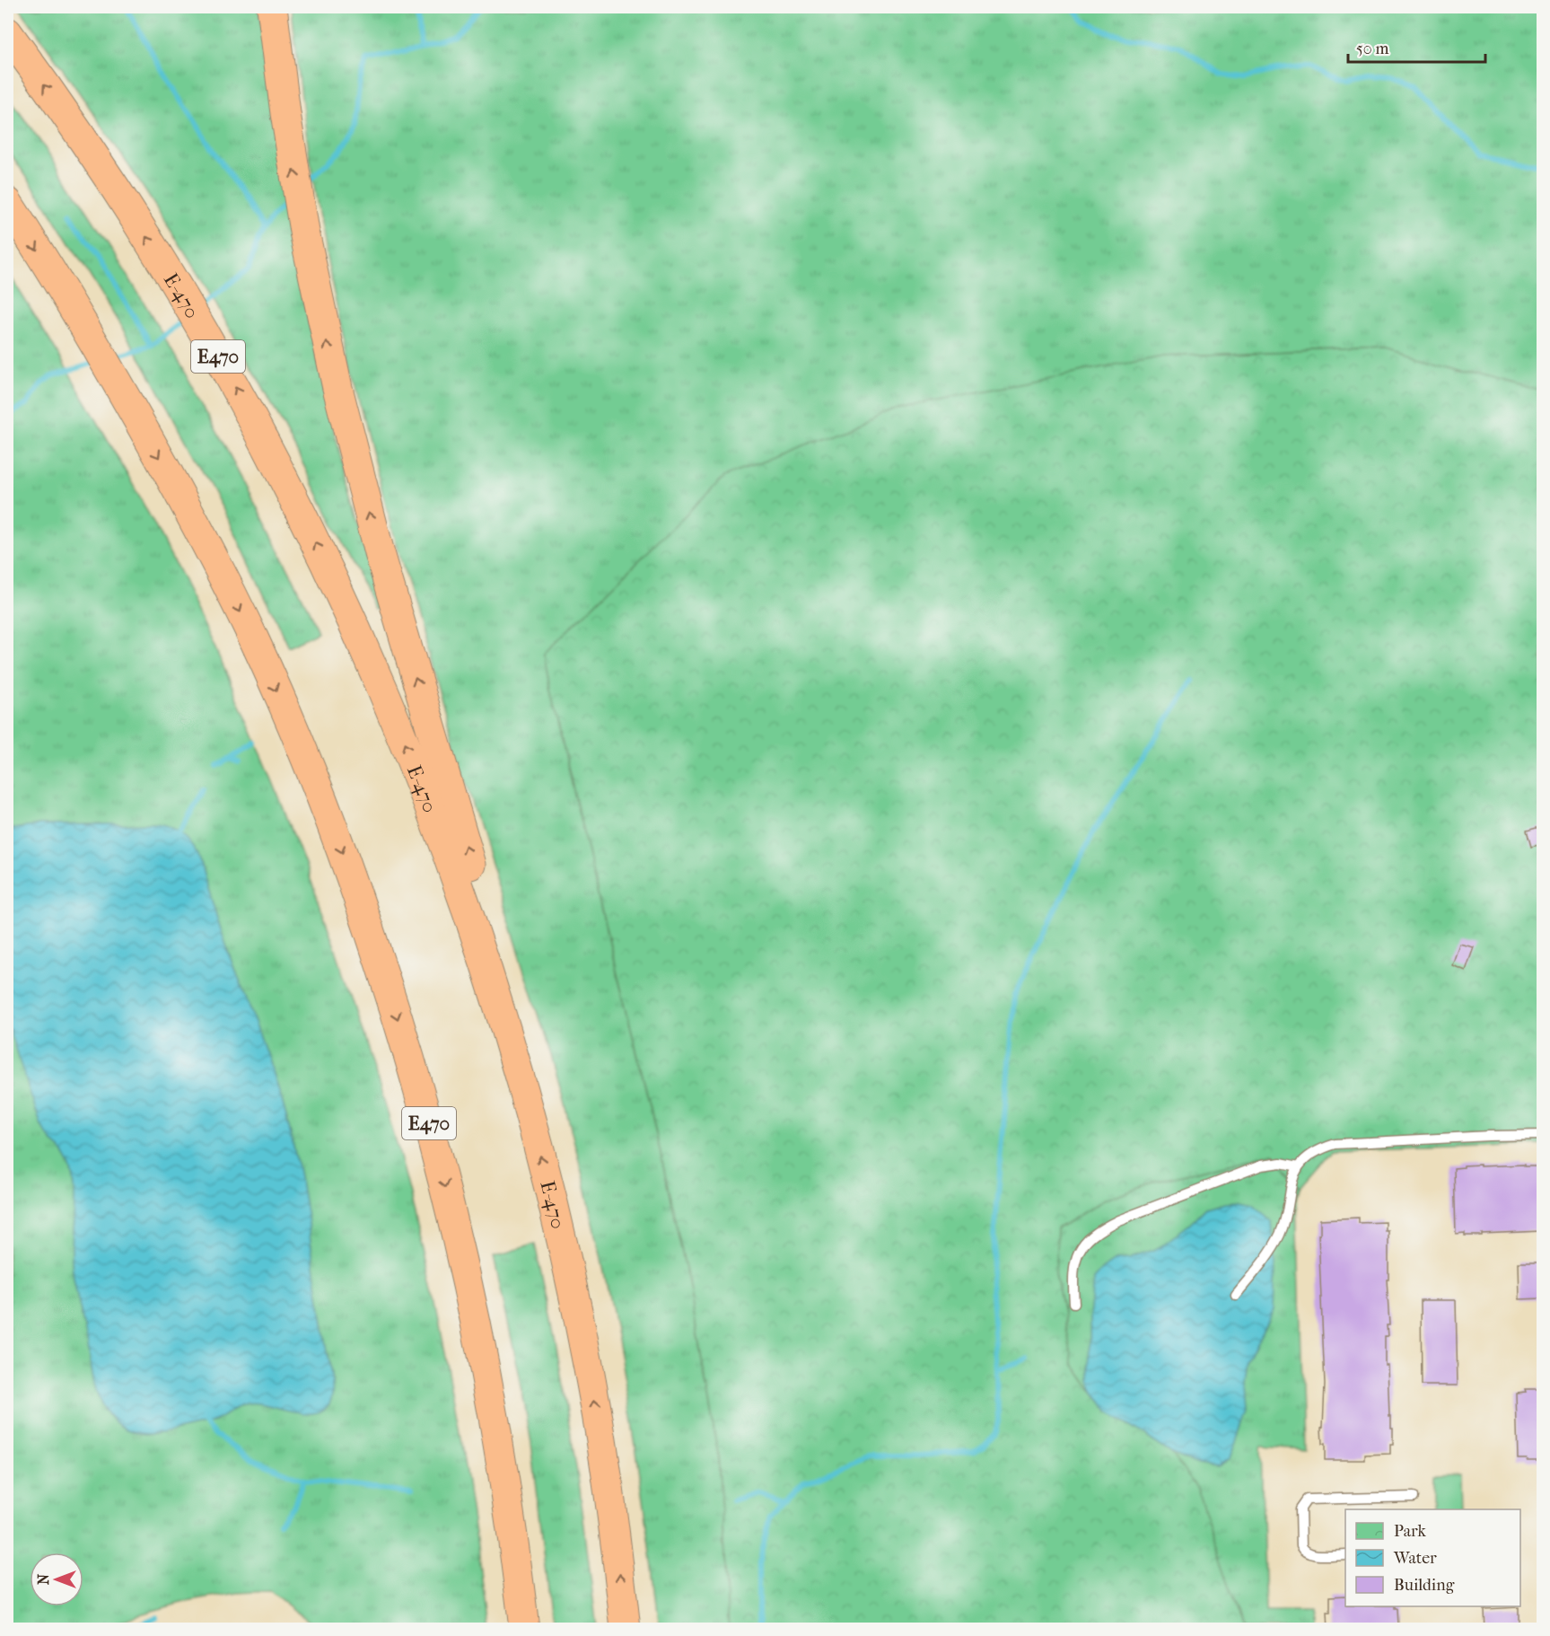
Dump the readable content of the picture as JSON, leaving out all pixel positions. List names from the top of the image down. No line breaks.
{"streets":{"highway":["E-470","E470"]},"legend":["Park","Water","Building"],"scale_bar":"50 m","north":"left"}
